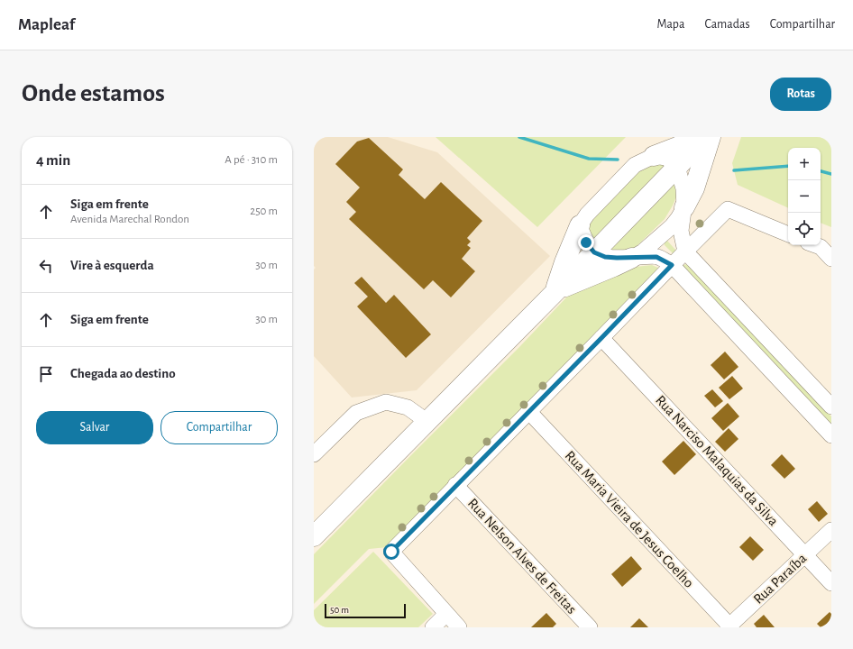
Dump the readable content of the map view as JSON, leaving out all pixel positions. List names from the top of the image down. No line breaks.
{"streets":{"street":["Rua Narciso Malaquias da Silva","Rua Maria Vieira de Jesus Coelho","Rua Nelson Alves de Freitas","Rua Paraíba"]},"crossings":[["Rua Narciso Malaquias da Silva","Rua Paraíba"],["Rua Maria Vieira de Jesus Coelho","Rua Paraíba"]],"scale_bar":"50 m","page":{"header":"Mapleaf","nav":["Mapa","Camadas","Compartilhar"],"buttons":["Rotas",["Salvar","Compartilhar"]],"title":"Onde estamos","heading":["4 min","A pé · 310 m"],"map_buttons":["+","−"],"list":[["Siga em frente","Avenida Marechal Rondon","250 m"],["Vire à esquerda","30 m"],["Siga em frente","30 m"],"Chegada ao destino"],"scale":"50 m"}}
